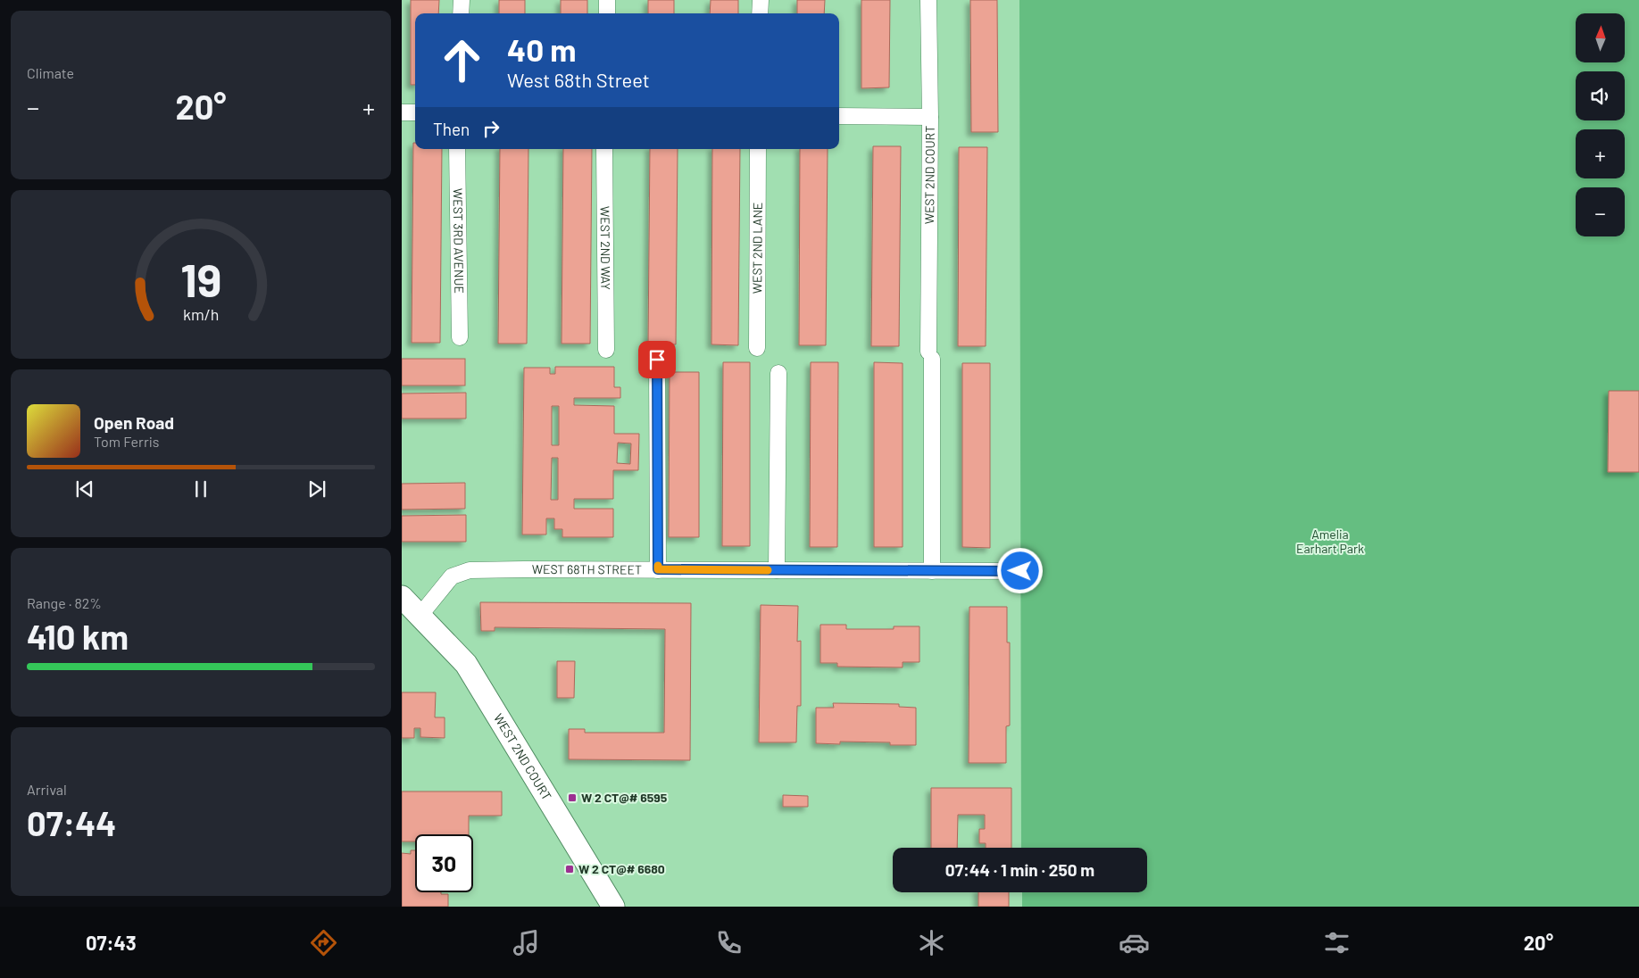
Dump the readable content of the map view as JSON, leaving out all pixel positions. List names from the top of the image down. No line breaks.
{"streets":{"main road":["WEST 2ND COURT"],"street":["WEST 3RD AVENUE","WEST 2ND LANE","WEST 2ND WAY","WEST 68TH STREET"]},"crossings":[["WEST 2ND COURT","WEST 68TH STREET"]],"parks":["Amelia Earhart Park"],"places":{"transit":["W 2 CT@# 6595","W 2 CT@# 6680"]},"north":"top","page":{"tile":["Climate",["Range · 82%","410 km"],["Arrival","07:44"]],"map_buttons":["+","−"],"turn":["40 m","West 68th Street"],"heat":["−","20°","+"],"then":"Then","song":["Open Road","Tom Ferris"],"limit":"30","trip":"07:44 · 1 min · 250 m","tabs":["07:43","20°"],"gauge":["19","km/h"]}}
